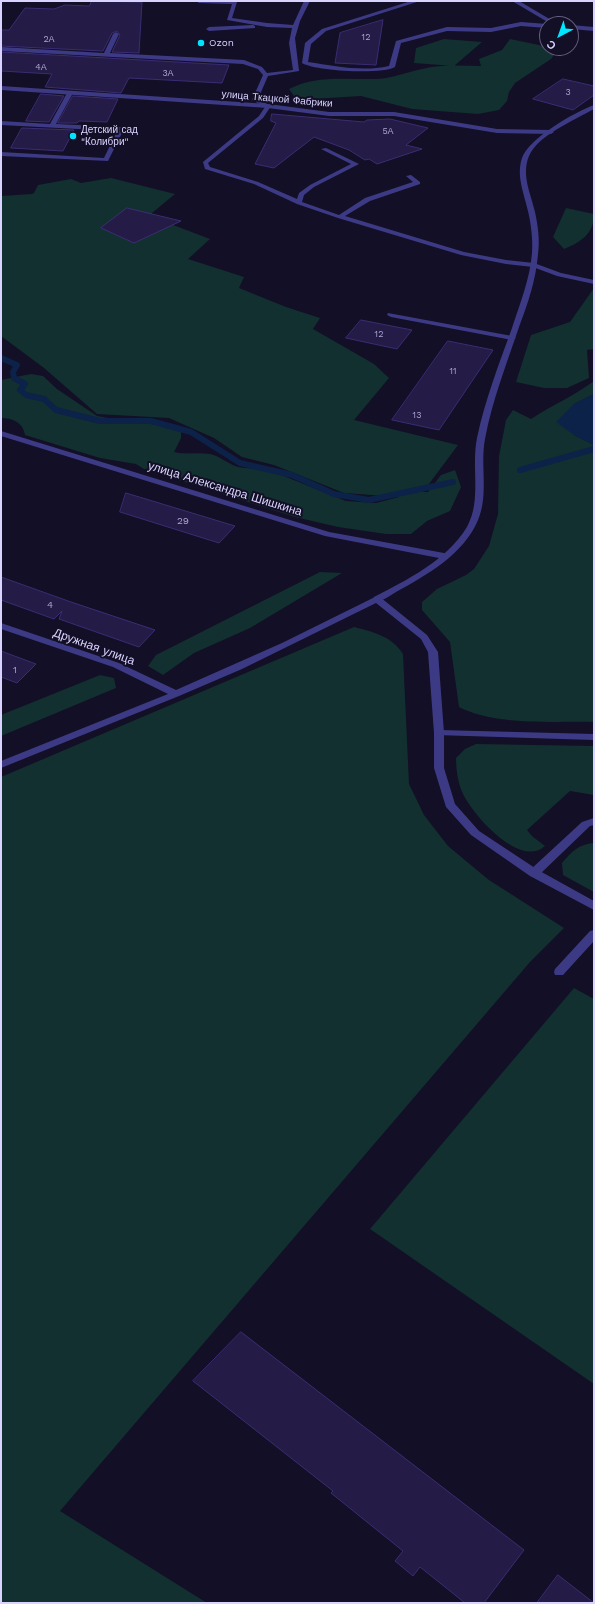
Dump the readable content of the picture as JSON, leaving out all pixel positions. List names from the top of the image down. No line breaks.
{"streets":{"street":["улица Ткацкой Фабрики","улица Александра Шишкина","Дружная улица"]},"places":["Ozon","Детский сад \"Колибри\""],"house_numbers":["12","2А","4А","3А","3","5А","12","11","13","29","4","1"],"north":"bottom left"}
